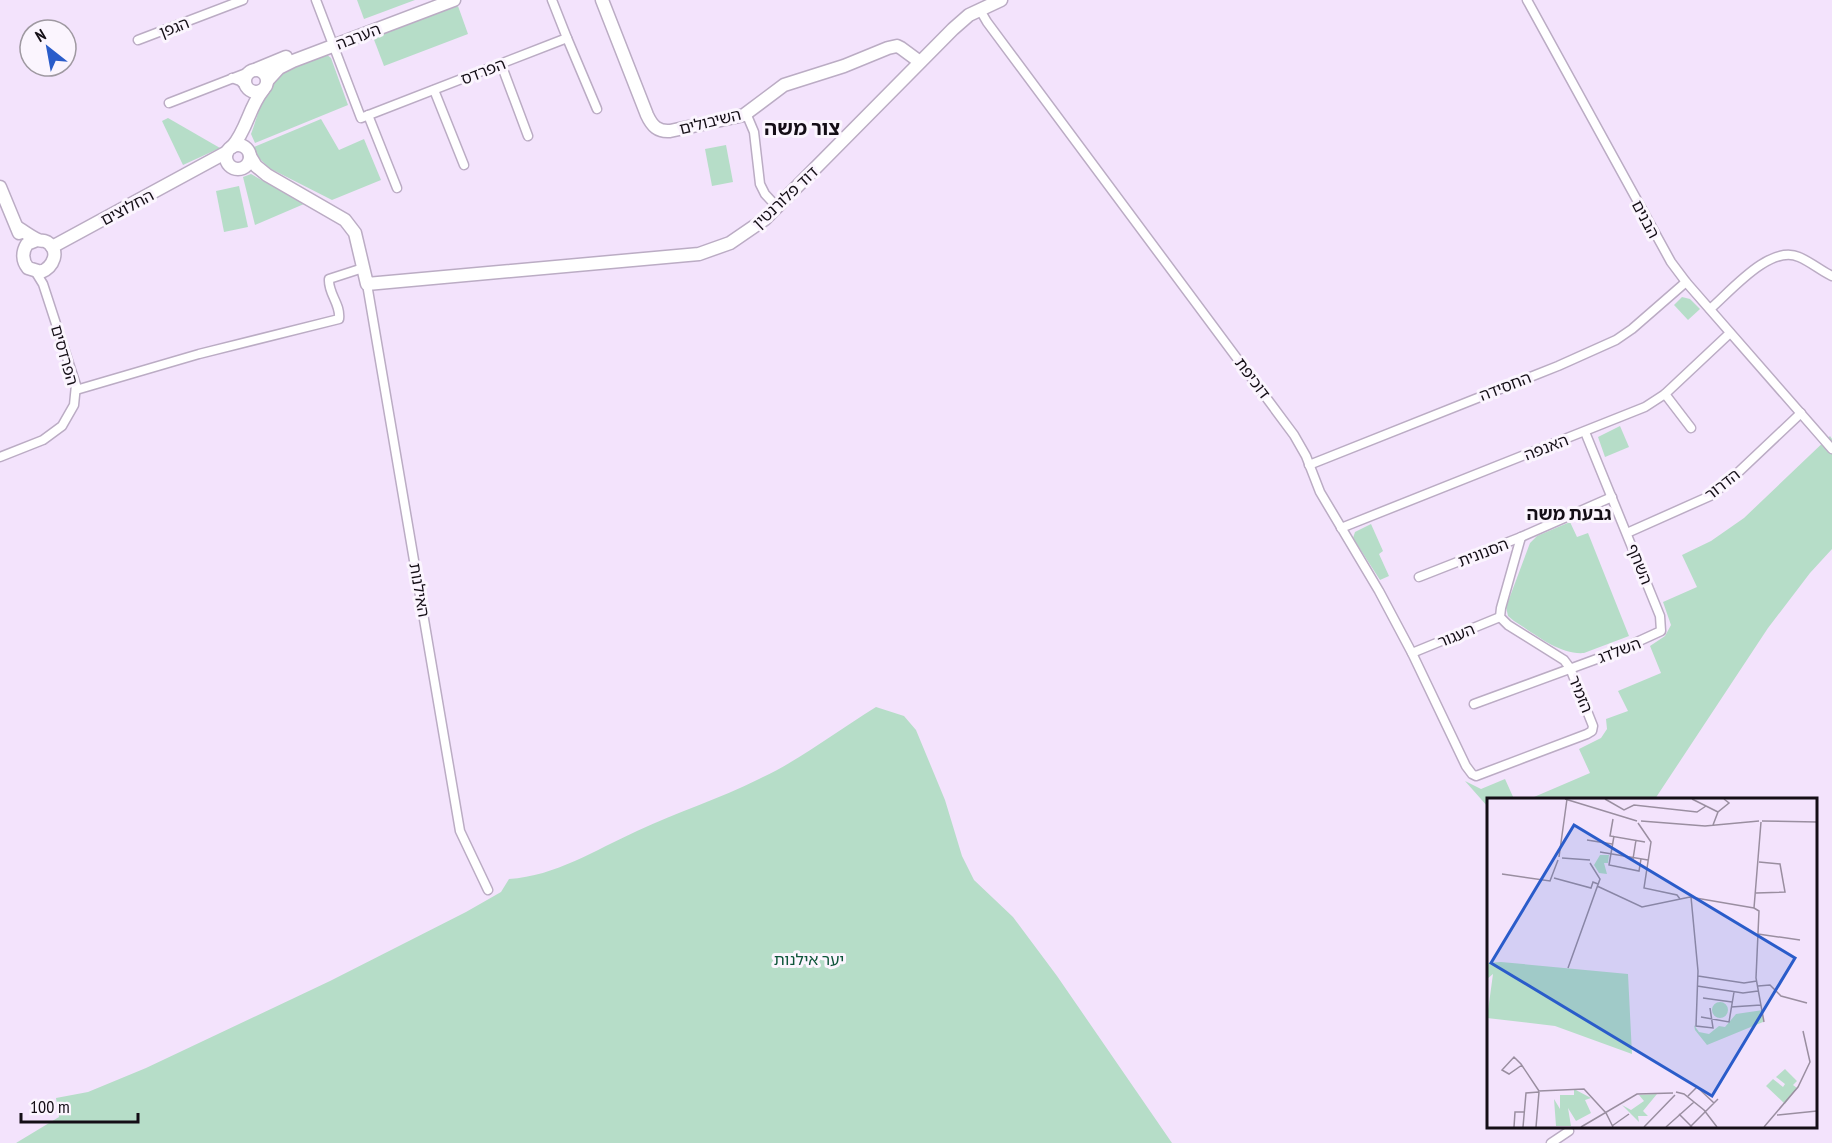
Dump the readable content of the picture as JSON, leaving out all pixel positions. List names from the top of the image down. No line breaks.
{"streets":{"street":["הגפן","הערבה","הפרדס","השיבולים","דוד פלורנטין","החלוצים","הבנים","הפרדסים","דוכיפת","החסידה","האנפה","הדרור","הסנונית","השחף","האילנות","העגור","השלדג","הזמיר"]},"crossings":[["השיבולים","דוד פלורנטין"],["דוד פלורנטין","החלוצים"],["דוד פלורנטין","דוכיפת"],["דוד פלורנטין","האילנות"],["החלוצים","הפרדסים"],["החלוצים","האילנות"],["הבנים","החסידה"],["הבנים","האנפה"],["הבנים","הדרור"],["דוכיפת","החסידה"],["דוכיפת","האנפה"],["דוכיפת","העגור"],["דוכיפת","הזמיר"],["האנפה","השחף"],["הדרור","השחף"],["הסנונית","השחף"],["השחף","השלדג"],["העגור","הזמיר"],["השלדג","הזמיר"]],"districts":["צור משה","גבעת משה"],"parks":["יער אילנות"],"scale_bar":"100 m","north":"top left"}
